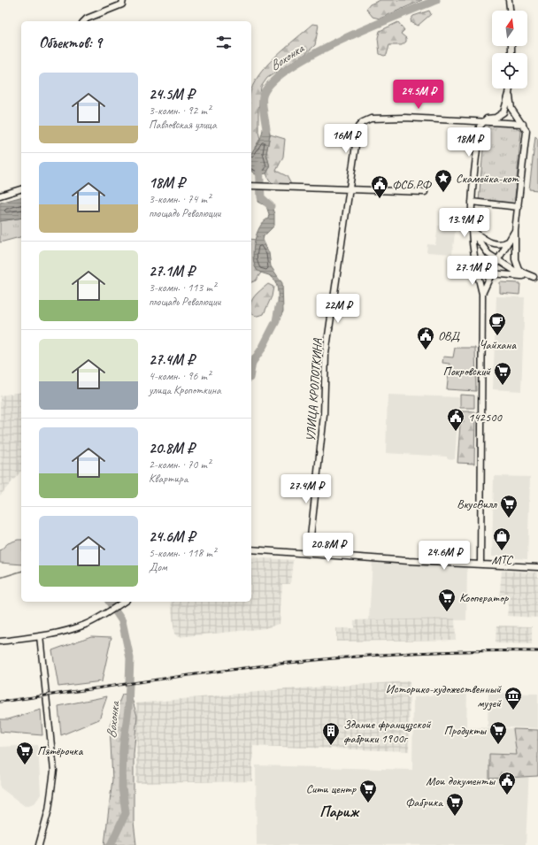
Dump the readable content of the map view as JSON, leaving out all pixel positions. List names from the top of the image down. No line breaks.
{"streets":{"main road":["УЛИЦА КРОПОТКИНА"]},"districts":["Париж"],"water":["Вохонка"],"places":{"place":["Скамейка-кот"],"public building":["ФСБ РФ","ОВД","142500","Мои документы"],"cafe":["Чайхана"],"supermarket":["Покровский","ВкусВилл","Кооператор","Продукты","Пятёрочка","Сити центр","Фабрика"],"shop":["МТС"],"museum":["Историко-художественный музей"],"building":["Здание французской фабрики 1900г"]},"north":"top","page":{"heading":"Объектов: 9","list":[{"name":"24.5M ₽","note":"3-комн. · 92 m² · Павловская улица"},{"name":"18M ₽","note":"3-комн. · 74 m² · площадь Революции"},{"name":"27.1M ₽","note":"3-комн. · 113 m² · площадь Революции"},{"name":"27.4M ₽","note":"4-комн. · 96 m² · улица Кропоткина"},{"name":"20.8M ₽","note":"2-комн. · 70 m² · Квартира"},{"name":"24.6M ₽","note":"5-комн. · 118 m² · Дом"}],"price":["24.5M ₽","16M ₽","18M ₽","13.9M ₽","27.1M ₽","22M ₽","27.4M ₽","20.8M ₽","24.6M ₽"]}}
